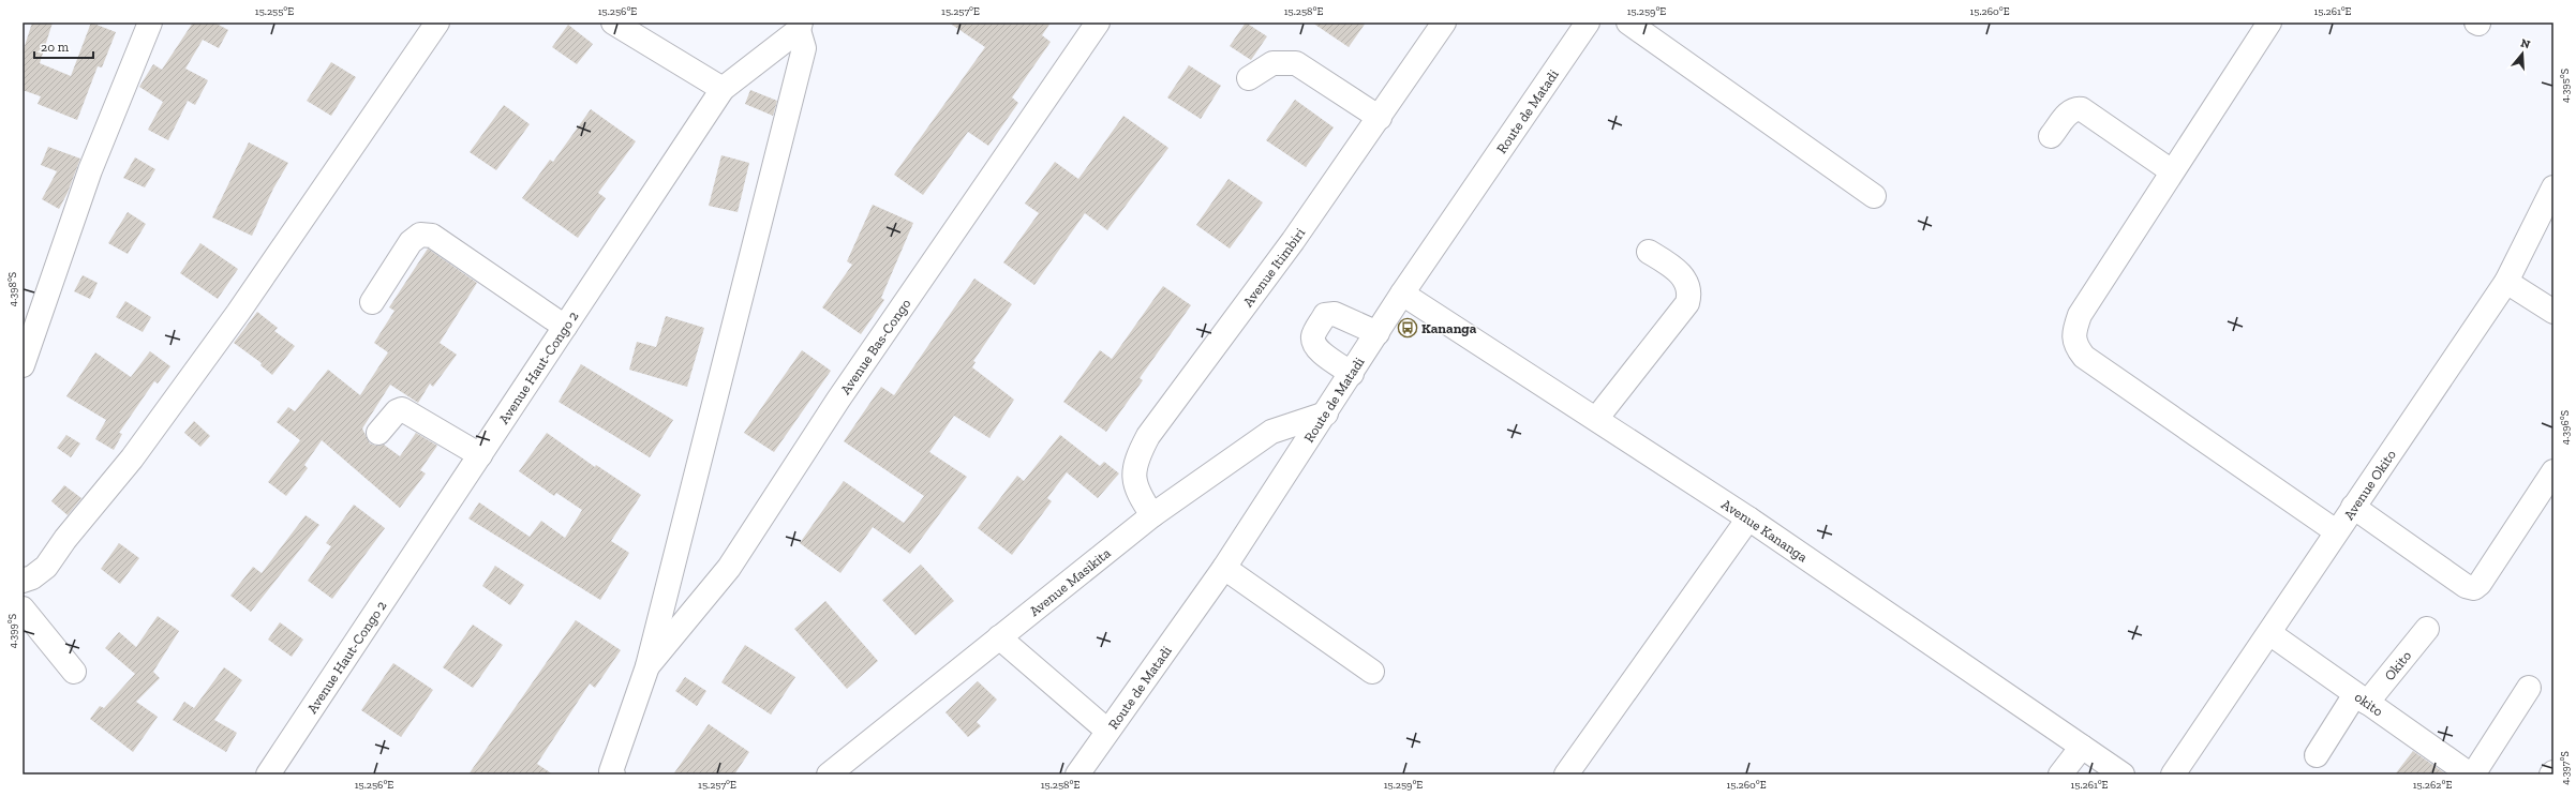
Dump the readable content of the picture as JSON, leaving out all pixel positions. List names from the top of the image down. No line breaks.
{"streets":{"street":["Route de Matadi","Avenue Itimbiri","Avenue Bas-Congo","Avenue Haut-Congo 2","Avenue Okito","Avenue Kananga","Avenue Masikita","Okito","okito"]},"crossings":[["Route de Matadi","Avenue Kananga"],["Route de Matadi","Avenue Masikita"],["Avenue Itimbiri","Avenue Masikita"],["Avenue Okito","okito"],["Okito","okito"]],"places":{"bus stop":["Kananga"]},"scale_bar":"20 m","north":"top","coordinates":["15.255°E","15.256°E","15.257°E","15.258°E","15.259°E","15.260°E","15.261°E","4.395°S","4.398°S","4.396°S","4.399°S","4.397°S","15.262°E"]}
